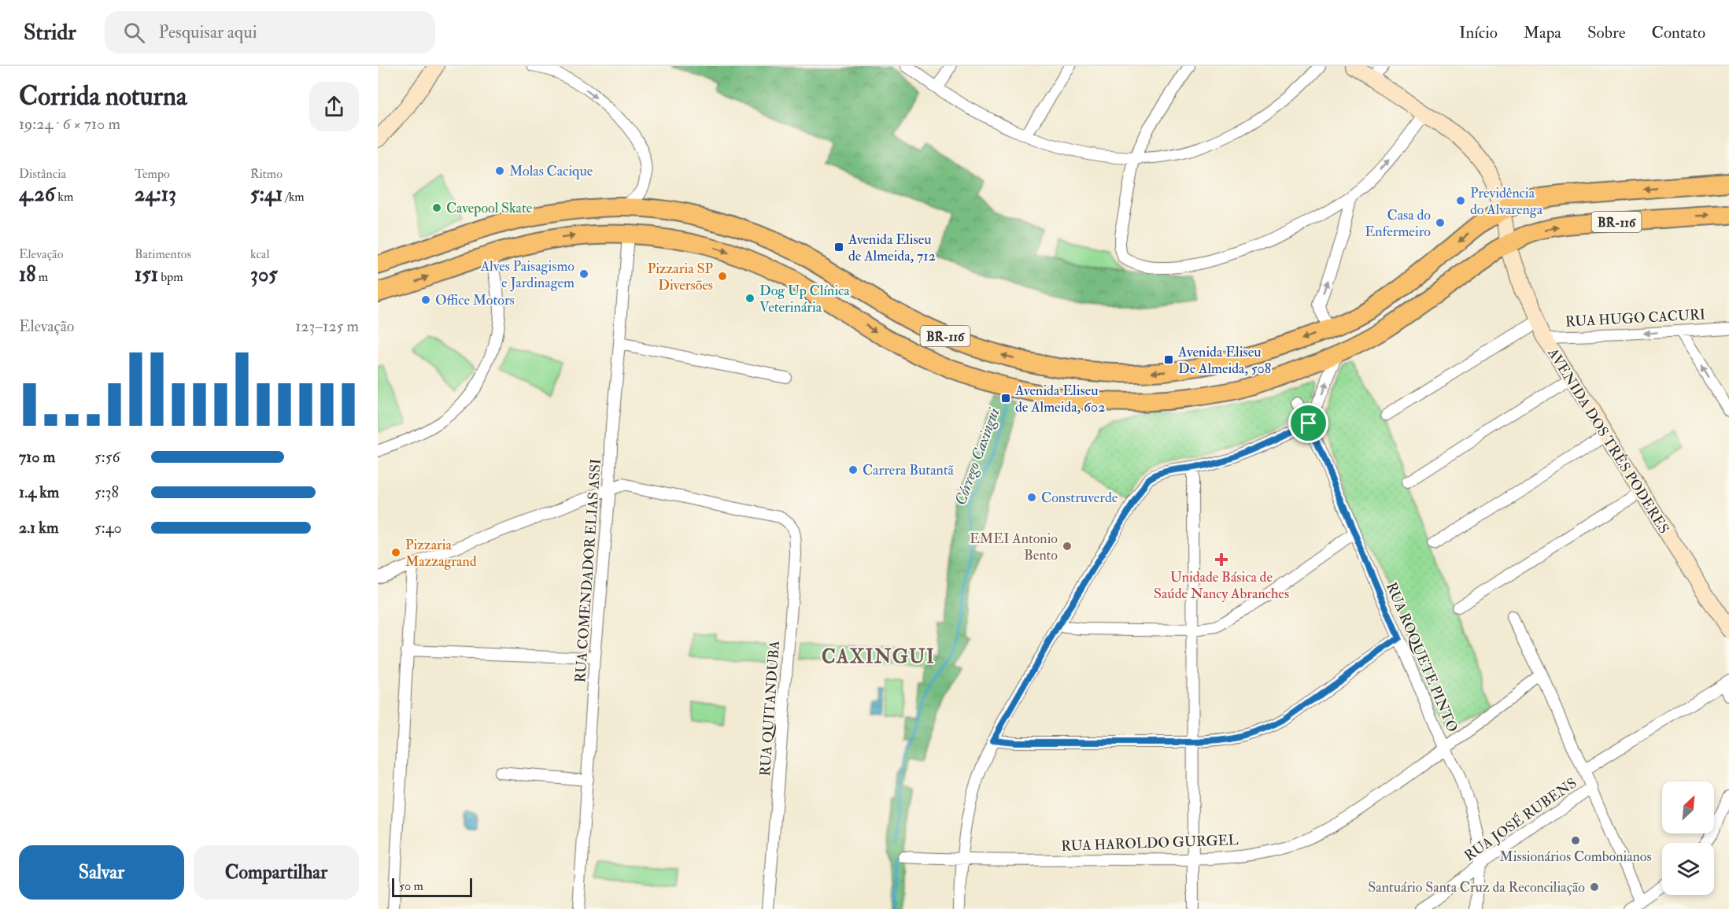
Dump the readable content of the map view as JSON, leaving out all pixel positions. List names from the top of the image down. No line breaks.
{"streets":{"main road":["BR-116","AVENIDA DOS TRÊS PODERES"],"street":["RUA HUGO CACURI","RUA COMENDADOR ELIAS ASSI","RUA ROQUETE PINTO","RUA QUITANDUBA","RUA JOSÉ RUBENS","RUA HAROLDO GURGEL"]},"crossings":[["BR-116","AVENIDA DOS TRÊS PODERES"],["BR-116","RUA COMENDADOR ELIAS ASSI"],["RUA HUGO CACURI","AVENIDA DOS TRÊS PODERES"],["RUA COMENDADOR ELIAS ASSI","RUA QUITANDUBA"],["RUA ROQUETE PINTO","RUA JOSÉ RUBENS"],["RUA ROQUETE PINTO","RUA HAROLDO GURGEL"]],"one_way":["RUA HUGO CACURI"],"districts":["CAXINGUI"],"water":["Córrego Caxingui"],"places":{"other":["Molas Cacique","Previdência do Alvarenga","Cavepool Skate","Casa do Enfermeiro","Alves Paisagismo e Jardinagem","Pizzaria SP Diversões","Dog Up Clínica Veterinária","Office Motors","Carrera Butantã","Construverde","EMEI Antonio Bento","Pizzaria Mazzagrand","Missionários Combonianos","Santuário Santa Cruz da Reconciliação"],"transit":["Avenida Eliseu de Almeida, 712","Avenida Eliseu De Almeida, 508","Avenida Eliseu de Almeida, 602"],"health":["Unidade Básica de Saúde Nancy Abranches"]},"scale_bar":"50 m","north":"top right","page":{"header":"Stridr","search":"Pesquisar aqui","nav":["Início","Mapa","Sobre","Contato"],"heading":["Corrida noturna","19:24 · 6 × 710 m"],"stats":[["Distância","4.26 km"],["Tempo","24:13"],["Ritmo","5:41 /km"],["Elevação","18 m"],["Batimentos","151 bpm"],["kcal","305"]],"chart":["Elevação","123–125 m"],"list":[{"name":"710 m","note":"5:56"},{"name":"1.4 km","note":"5:38"},{"name":"2.1 km","note":"5:40"}],"buttons":["Salvar","Compartilhar"],"scale":"50 m"}}
